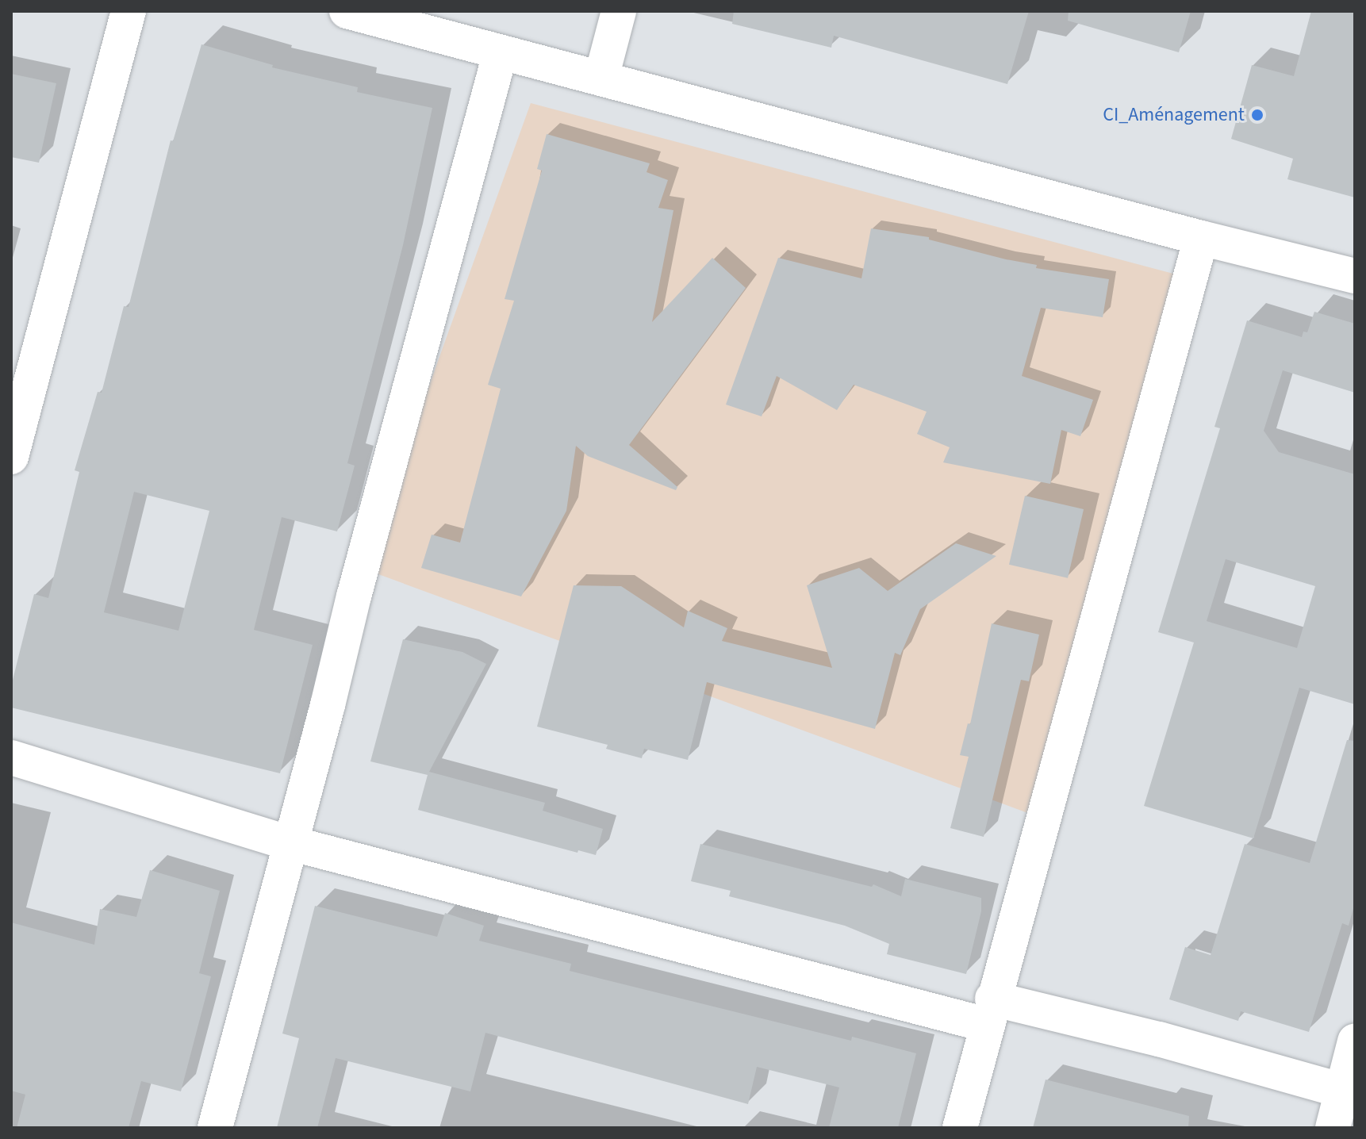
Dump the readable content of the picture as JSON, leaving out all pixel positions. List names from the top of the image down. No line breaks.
{"places":["CI_Aménagement"]}
